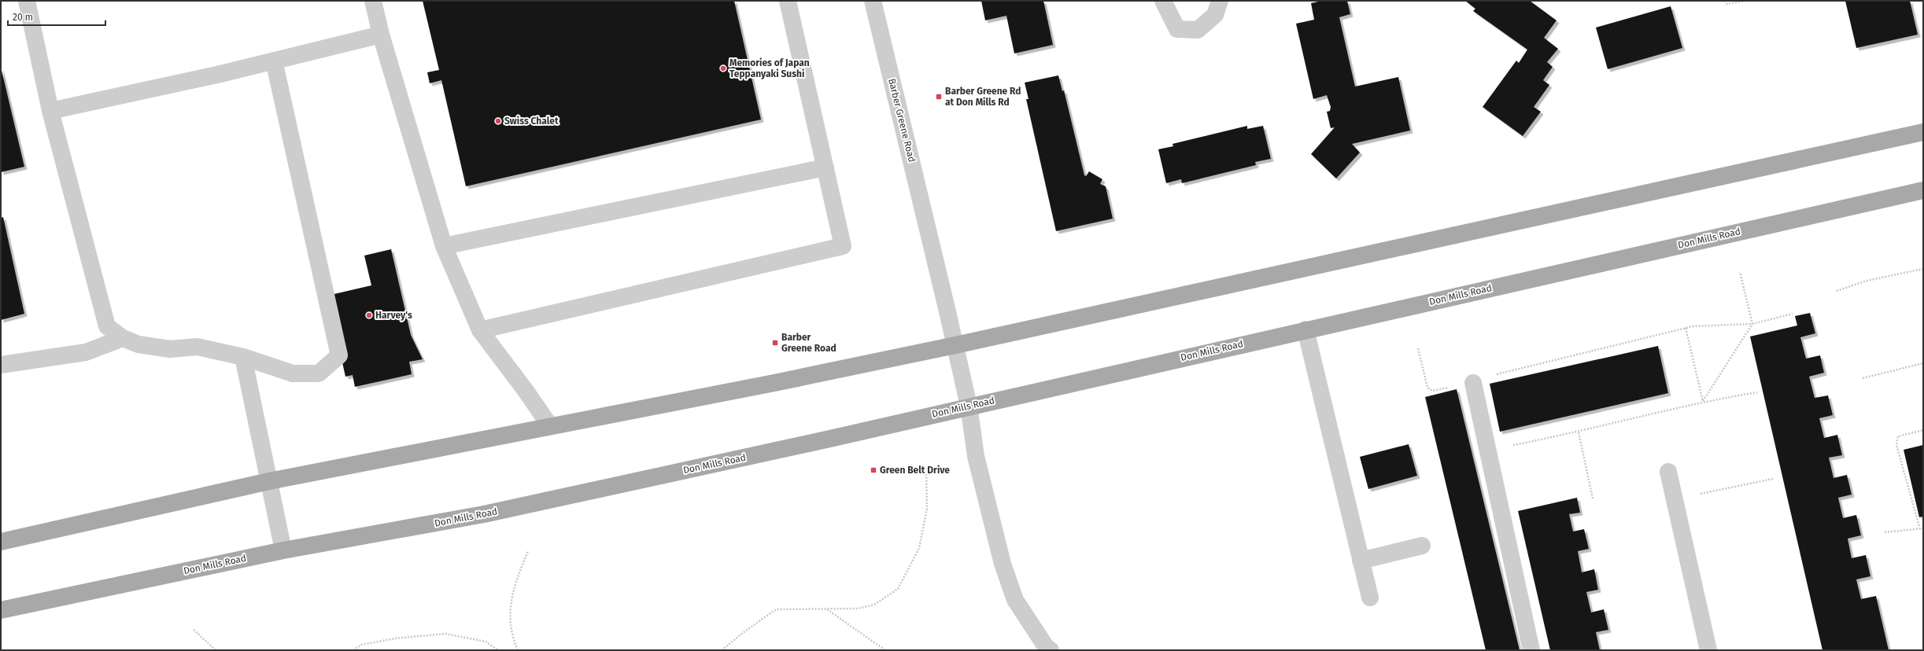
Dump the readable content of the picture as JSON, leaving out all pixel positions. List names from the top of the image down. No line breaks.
{"streets":{"main road":["Don Mills Road"],"street":["Barber Greene Road"]},"crossings":[["Barber Greene Road","Don Mills Road"]],"places":{"other":["Memories of Japan Teppanyaki Sushi","Swiss Chalet","Harvey's"],"transit":["Barber Greene Rd at Don Mills Rd","Barber Greene Road","Green Belt Drive"]},"scale_bar":"20 m"}
